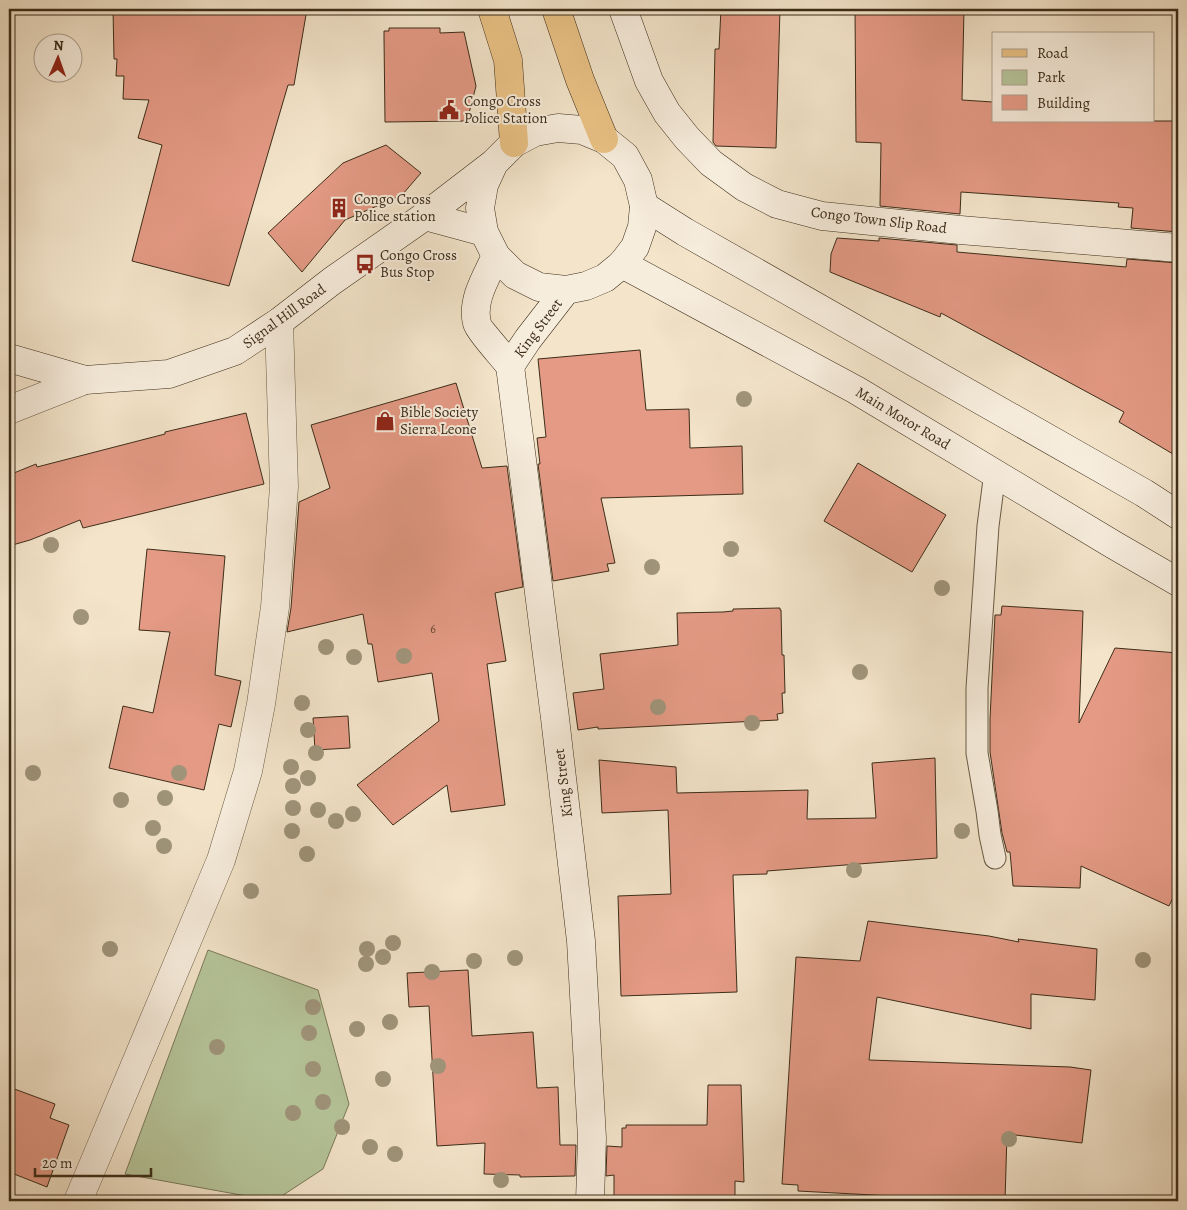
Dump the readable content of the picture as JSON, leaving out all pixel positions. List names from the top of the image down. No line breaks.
{"streets":{"main road":["Congo Town Slip Road","Signal Hill Road","King Street","Main Motor Road"]},"crossings":[["Signal Hill Road","King Street"],["Signal Hill Road","Main Motor Road"],["King Street","Main Motor Road"]],"places":{"public building":["Congo Cross Police Station"],"building":["Congo Cross Police station"],"bus stop":["Congo Cross Bus Stop"],"shop":["Bible Society Sierra Leone"]},"house_numbers":["6"],"legend":["Road","Park","Building"],"scale_bar":"20 m","north":"top"}
